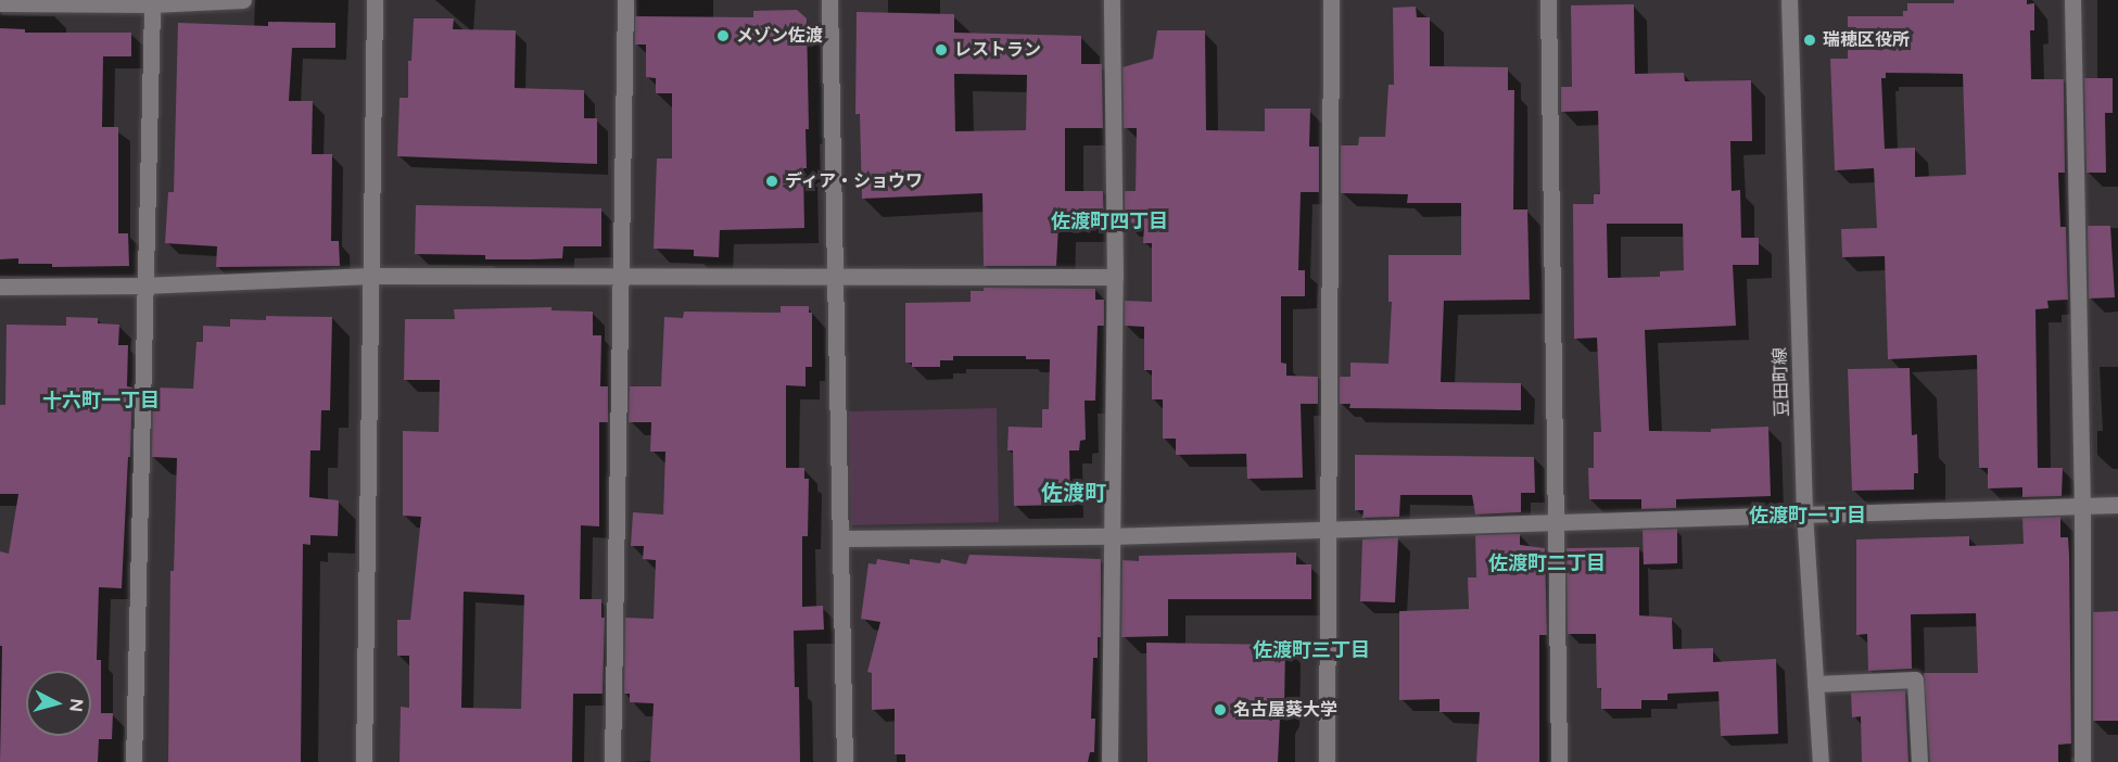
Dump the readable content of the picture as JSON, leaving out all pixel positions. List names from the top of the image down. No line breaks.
{"streets":{"street":["豆田町線"]},"districts":["佐渡町四丁目","十六町一丁目","佐渡町","佐渡町一丁目","佐渡町二丁目","佐渡町三丁目"],"places":["メゾン佐渡","瑞穂区役所","レストラン","ディア・ショウワ","名古屋葵大学"],"north":"right"}
